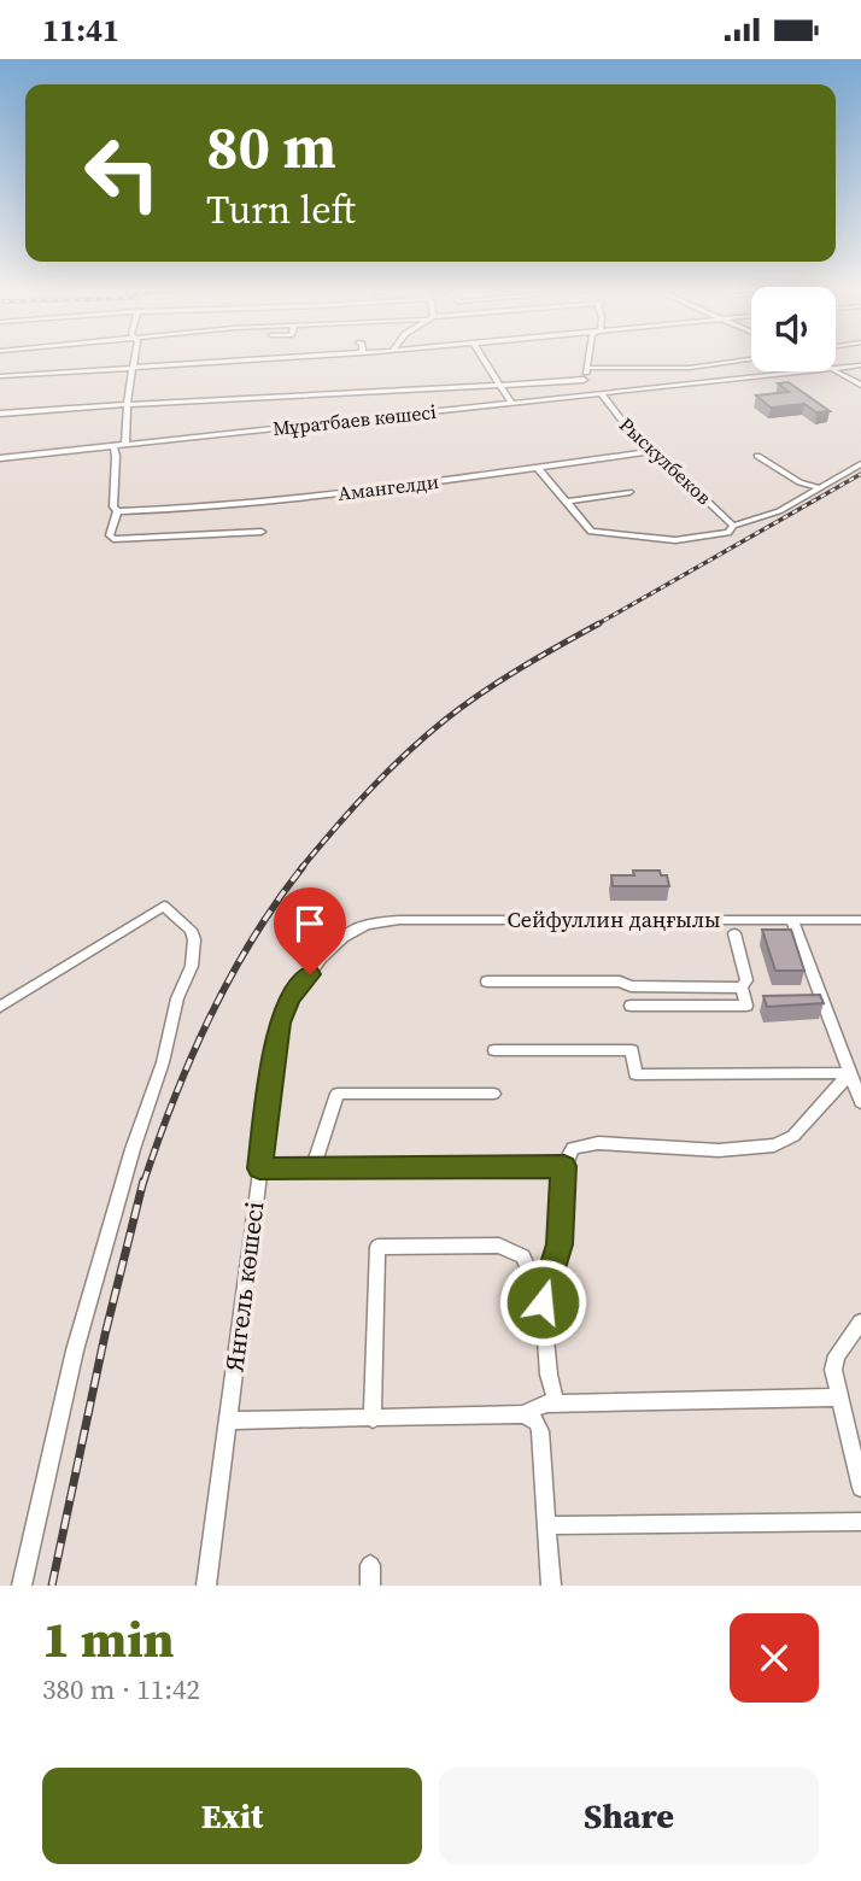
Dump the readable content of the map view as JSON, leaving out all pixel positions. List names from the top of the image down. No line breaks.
{"streets":{"street":["Мұратбаев көшесі","Рыскулбеков","Амангелди","Сейфуллин даңғылы","Янгель көшесі"]},"crossings":[["Мұратбаев көшесі","Рыскулбеков"],["Рыскулбеков","Амангелди"],["Сейфуллин даңғылы","Янгель көшесі"]],"page":{"status":"11:41","turn":["80 m","Turn left"],"heading":["1 min","380 m · 11:42"],"buttons":["Exit","Share"]}}
